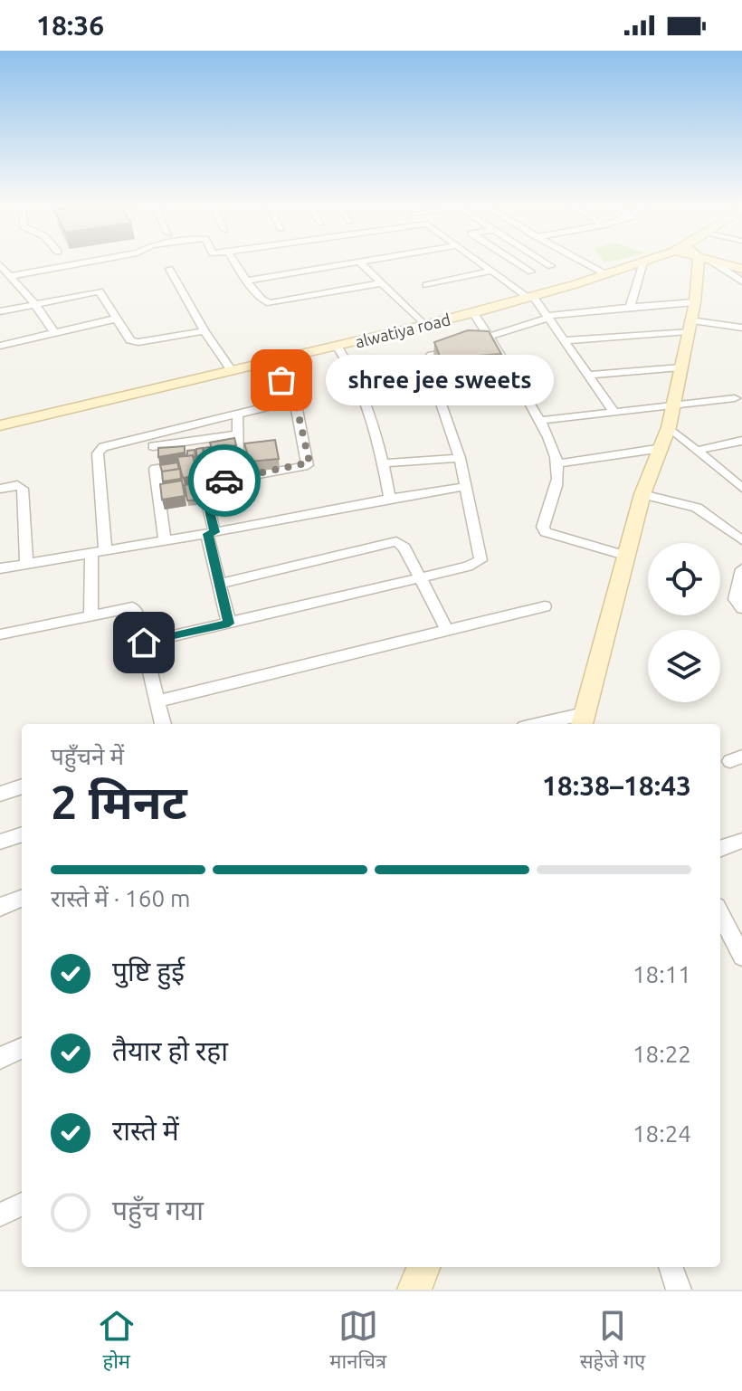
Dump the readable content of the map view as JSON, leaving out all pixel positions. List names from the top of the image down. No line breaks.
{"streets":{"street":["alwatiya road"]},"places":["shree jee sweets"],"page":{"status":"18:36","bubble":"shree jee sweets","heading":["2 मिनट","पहुँचने में","18:38–18:43"],"bar":"रास्ते में · 160 m","list":[["पुष्टि हुई","18:11"],["तैयार हो रहा","18:22"],["रास्ते में","18:24"],"पहुँच गया"],"tabs":["होम","मानचित्र","सहेजे गए"]}}
